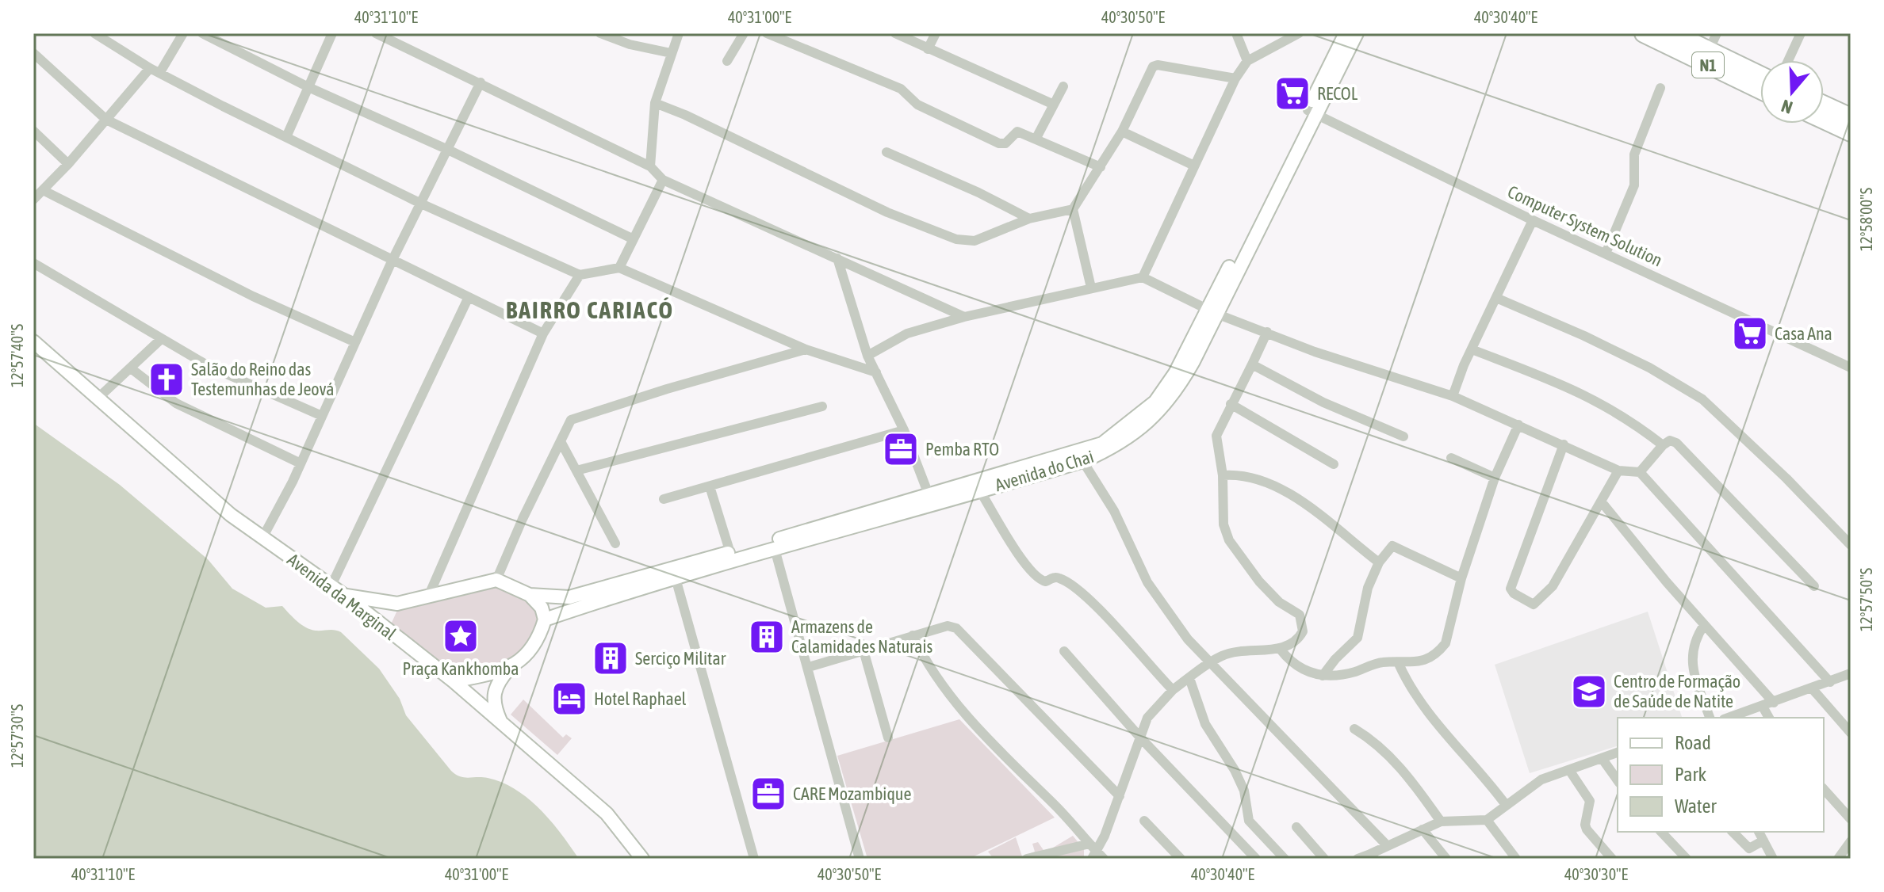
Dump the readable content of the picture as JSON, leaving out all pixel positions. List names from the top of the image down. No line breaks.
{"streets":{"highway":["N1"],"main road":["Avenida do Chai","Avenida da Marginal"],"street":["Computer System Solution"]},"crossings":[["Computer System Solution","Avenida do Chai"]],"districts":["BAIRRO CARIACÓ"],"places":{"supermarket":["RECOL","Casa Ana"],"church":["Salão do Reino das Testemunhas de Jeová"],"office":["Pemba RTO","CARE Mozambique"],"place":["Praça Kankhomba"],"building":["Armazens de Calamidades Naturais","Serciço Militar"],"school or university":["Centro de Formação de Saúde de Natite"],"hotel":["Hotel Raphael"]},"legend":["Road","Park","Water"],"north":"bottom","coordinates":["40°31'10\"E","40°31'00\"E","40°30'50\"E","40°30'40\"E","12°58'00\"S","12°57'40\"S","12°57'50\"S","12°57'30\"S","40°30'30\"E"]}
